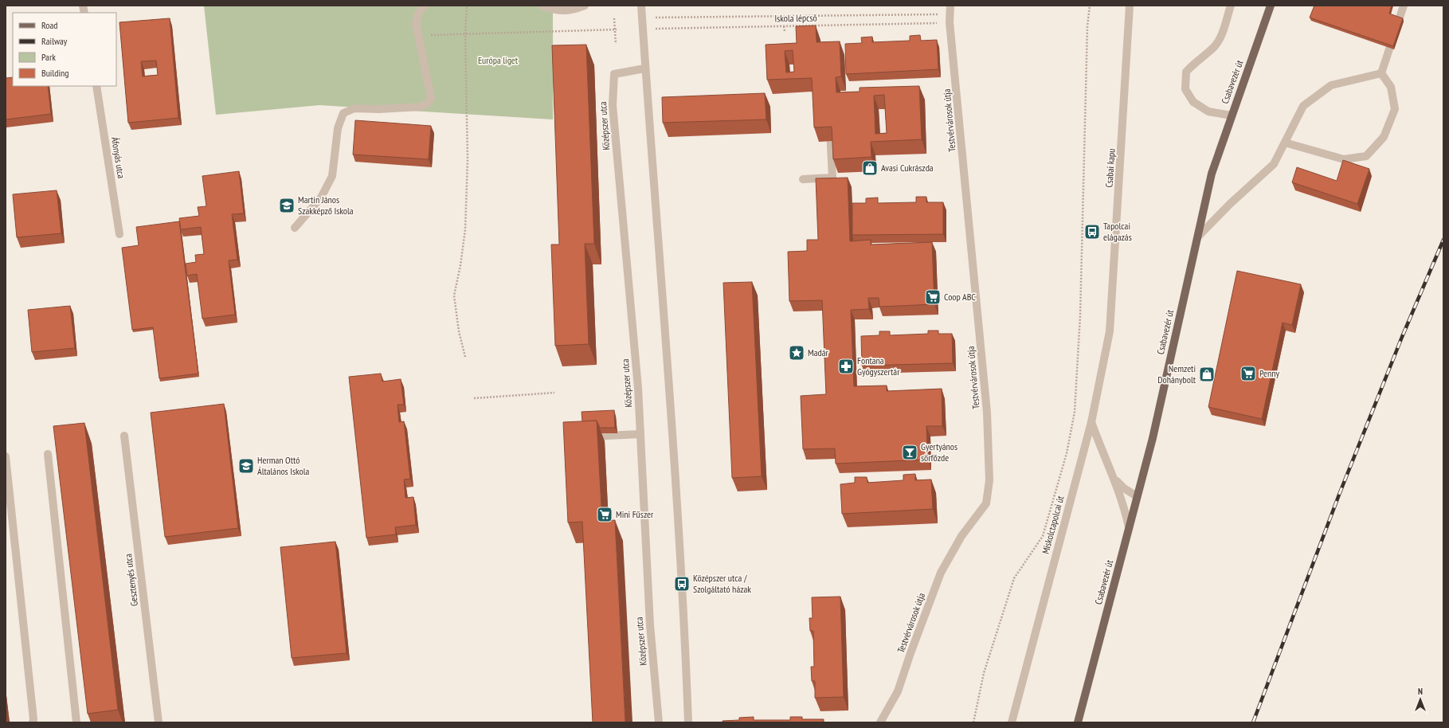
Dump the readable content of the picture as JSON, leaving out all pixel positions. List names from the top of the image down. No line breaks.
{"streets":{"main road":["Csabavezér út"],"street":["Testvérvárosok útja","Középszer utca","Áfonyás utca","Csabai kapu","Miskolctapolcai út","Gesztenyés utca"],"path":["Iskola lépcső"]},"crossings":[["Iskola lépcső","Testvérvárosok útja"],["Csabai kapu","Miskolctapolcai út"]],"parks":["Európa liget"],"places":{"shop":["Avasi Cukrászda","Nemzeti Dohánybolt"],"school or university":["Martin János Szakképző Iskola","Herman Ottó Általános Iskola"],"bus stop":["Tapolcai elágazás","Középszer utca / Szolgáltató házak"],"supermarket":["Coop ABC","Penny","Mini Fűszer"],"place":["Madár"],"pharmacy":["Fontana Gyógyszertár"],"bar":["Gyertyános sörfőzde"]},"legend":["Road","Railway","Park","Building"],"north":"top"}
